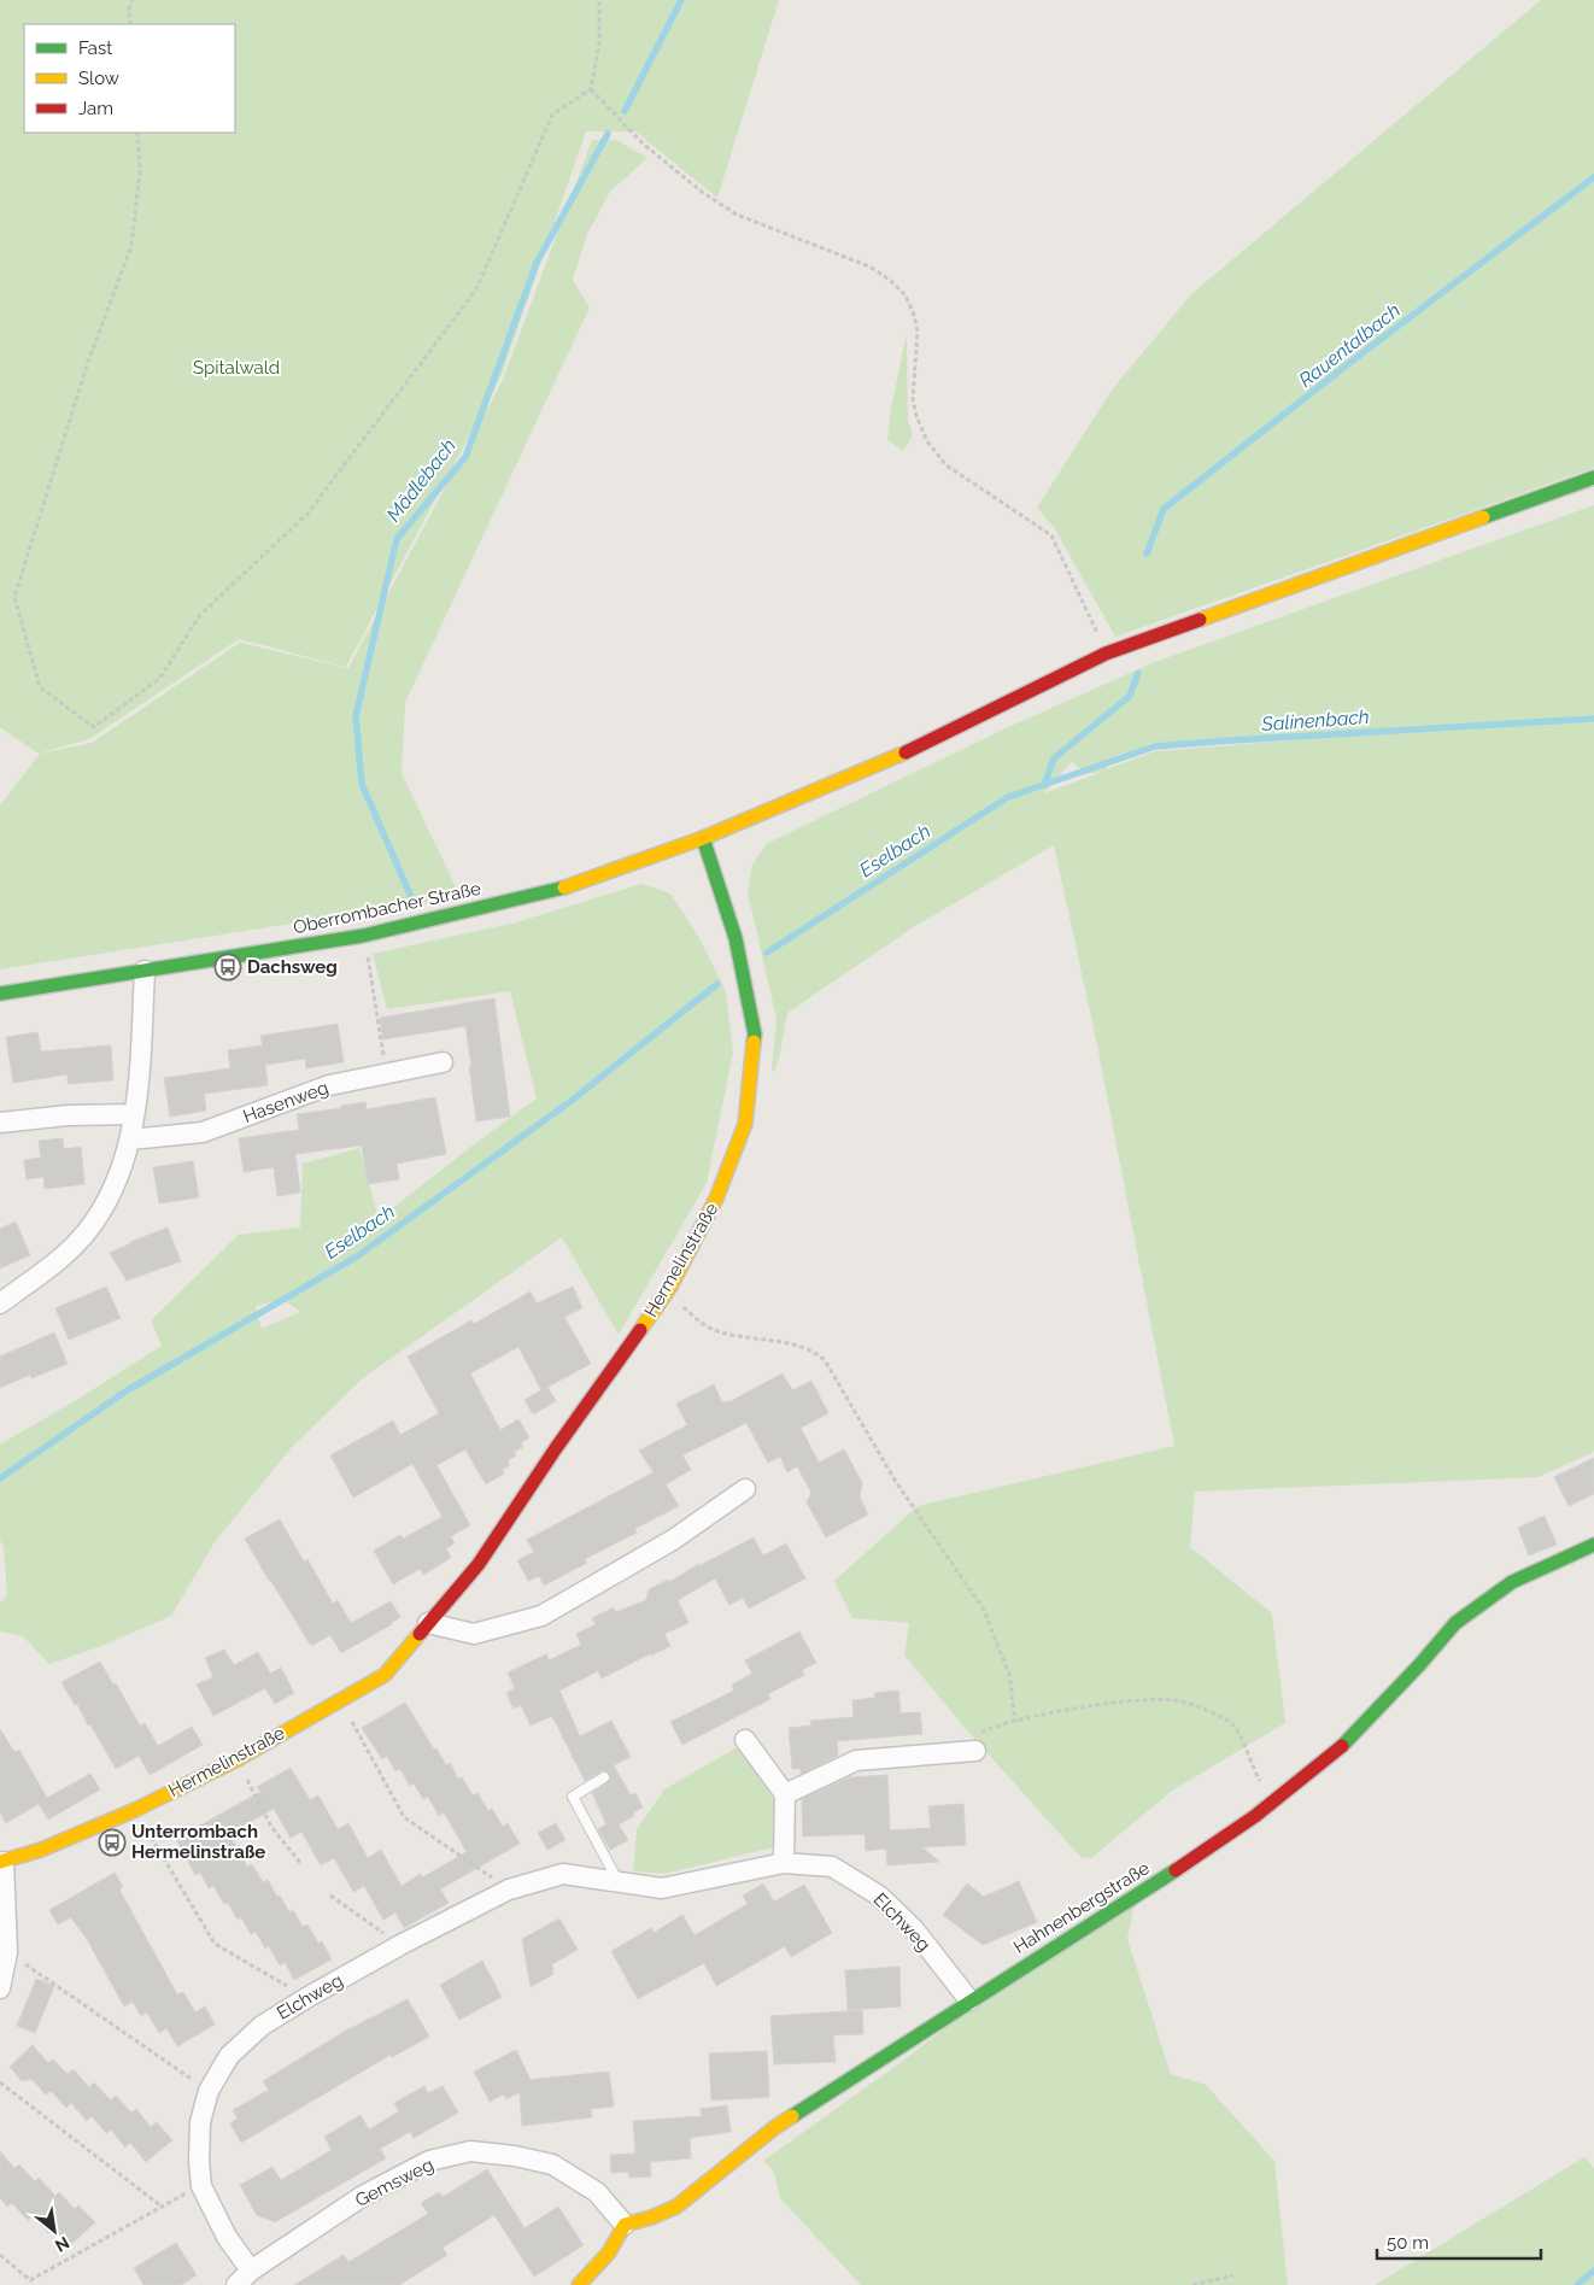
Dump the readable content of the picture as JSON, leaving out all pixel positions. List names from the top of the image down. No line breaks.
{"streets":{"street":["Oberrombacher Straße","Hasenweg","Hermelinstraße","Hahnenbergstraße","Elchweg","Gemsweg"]},"crossings":[["Oberrombacher Straße","Hermelinstraße"],["Hahnenbergstraße","Elchweg"],["Hahnenbergstraße","Gemsweg"],["Elchweg","Gemsweg"]],"water":["Rauentalbach","Mädlebach","Salinenbach","Eselbach"],"parks":["Spitalwald"],"places":{"bus stop":["Dachsweg","Unterrombach Hermelinstraße"]},"legend":["Fast","Slow","Jam"],"scale_bar":"50 m","north":"bottom right"}
